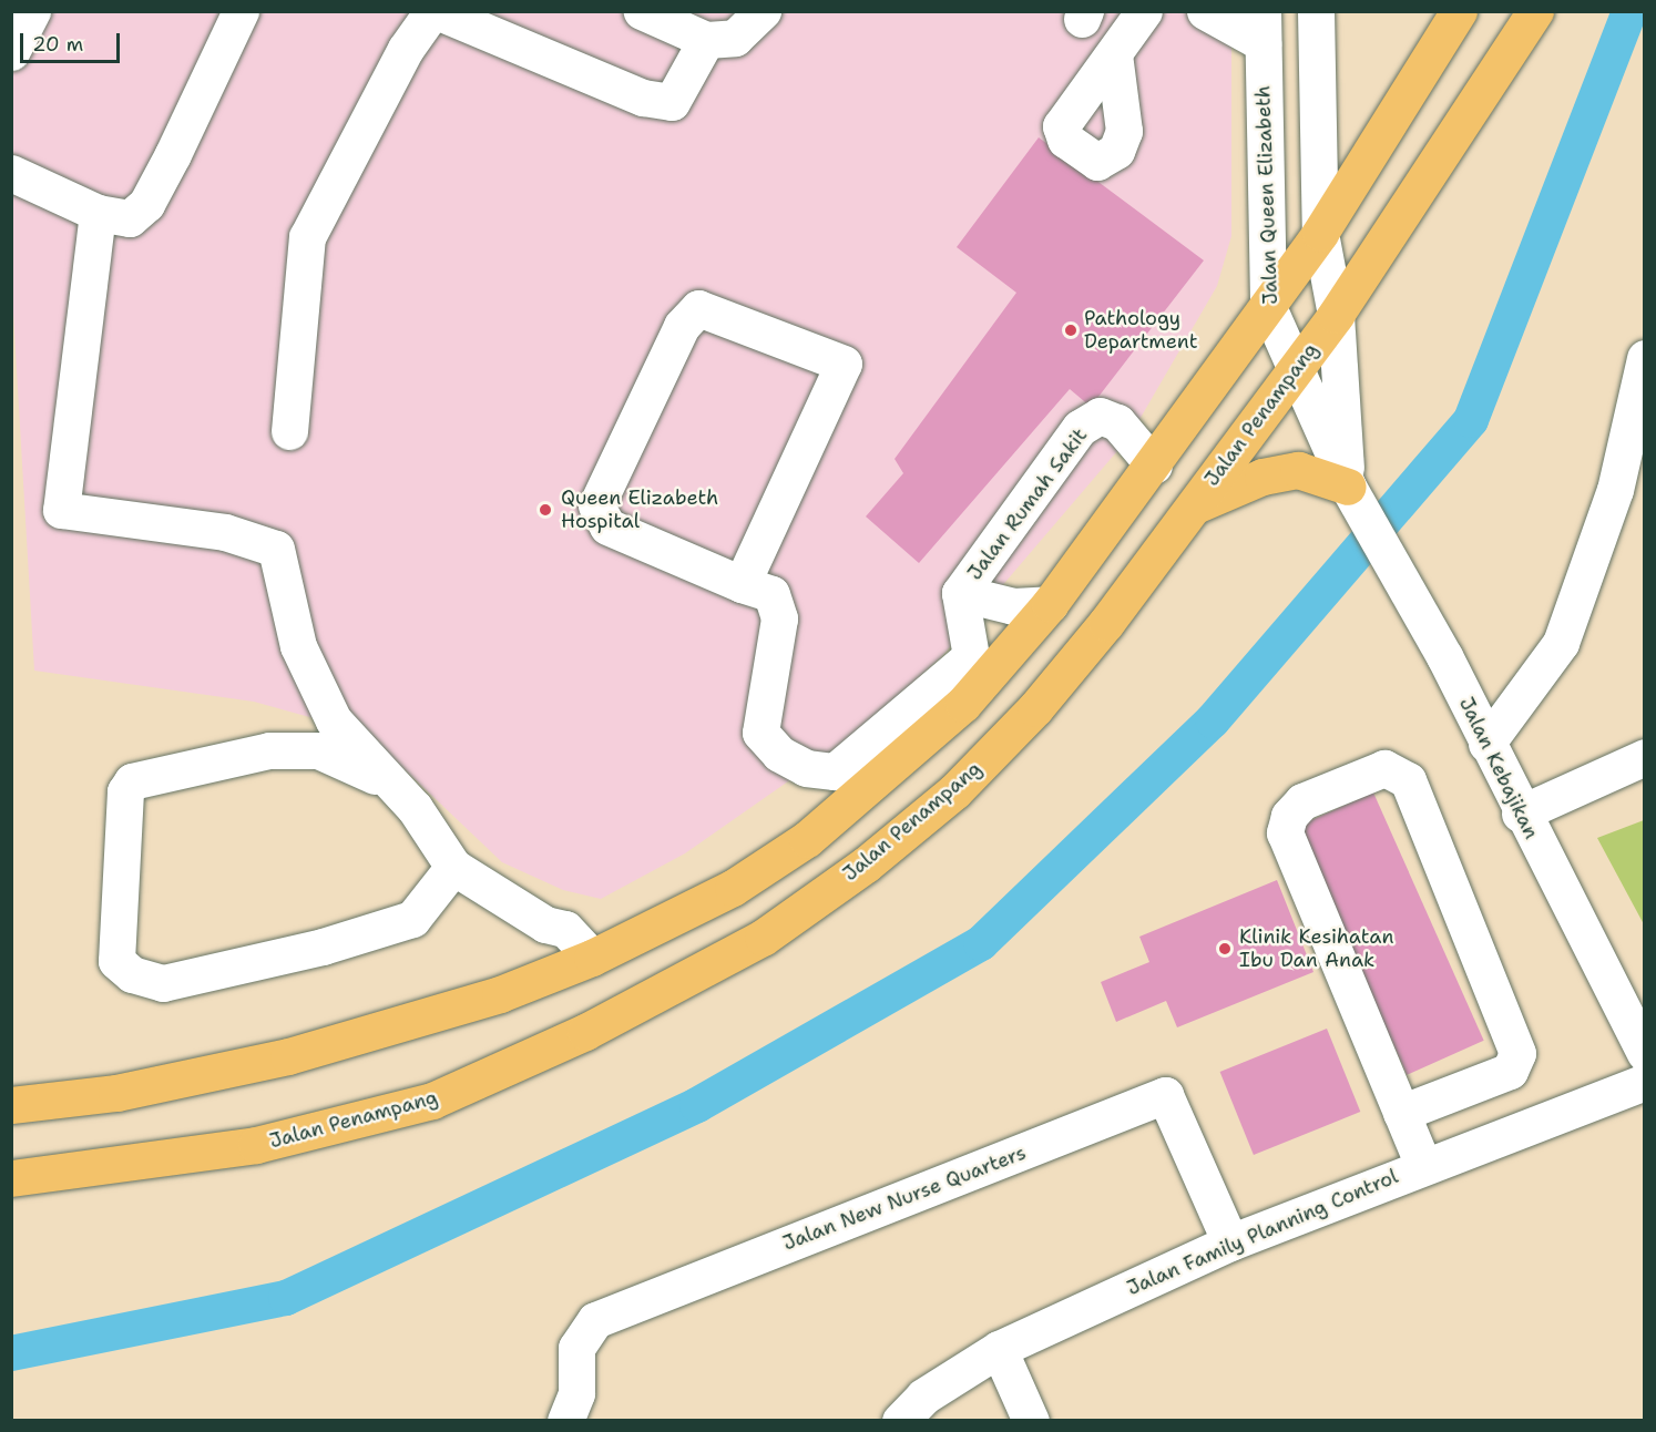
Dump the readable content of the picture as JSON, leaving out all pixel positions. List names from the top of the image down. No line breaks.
{"streets":{"main road":["Jalan Penampang"],"street":["Jalan Queen Elizabeth","Jalan Rumah Sakit","Jalan Kebajikan","Jalan New Nurse Quarters","Jalan Family Planning Control"]},"crossings":[["Jalan Queen Elizabeth","Jalan Penampang"],["Jalan Queen Elizabeth","Jalan Kebajikan"],["Jalan Penampang","Jalan Kebajikan"],["Jalan New Nurse Quarters","Jalan Family Planning Control"]],"places":["Pathology Department","Queen Elizabeth Hospital","Klinik Kesihatan Ibu Dan Anak"],"scale_bar":"20 m"}
